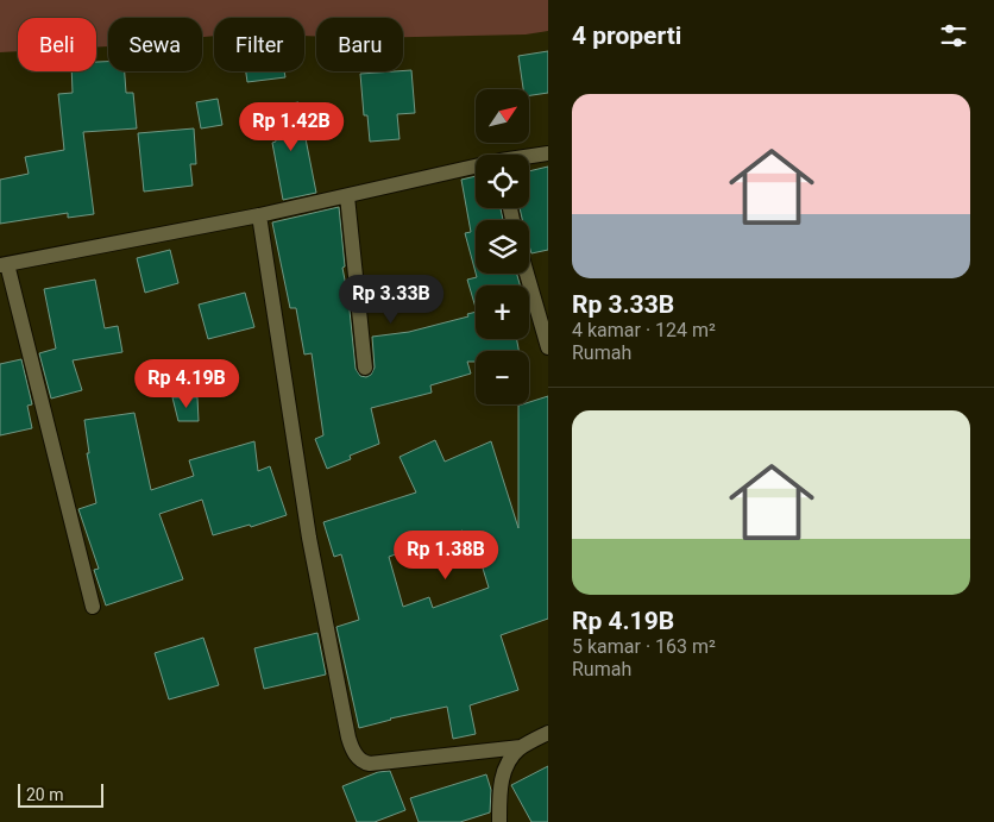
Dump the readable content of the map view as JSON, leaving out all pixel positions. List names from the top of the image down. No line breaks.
{"scale_bar":"20 m","north":"top right","page":{"heading":"4 properti","chip":["Beli","Sewa","Filter","Baru"],"list":[{"name":"Rp 3.33B","note":"4 kamar · 124 m² · Rumah"},{"name":"Rp 4.19B","note":"5 kamar · 163 m² · Rumah"}],"map_buttons":["+","−"],"price":["Rp 1.42B","Rp 3.33B","Rp 4.19B","Rp 1.38B"],"scale":"20 m"}}
